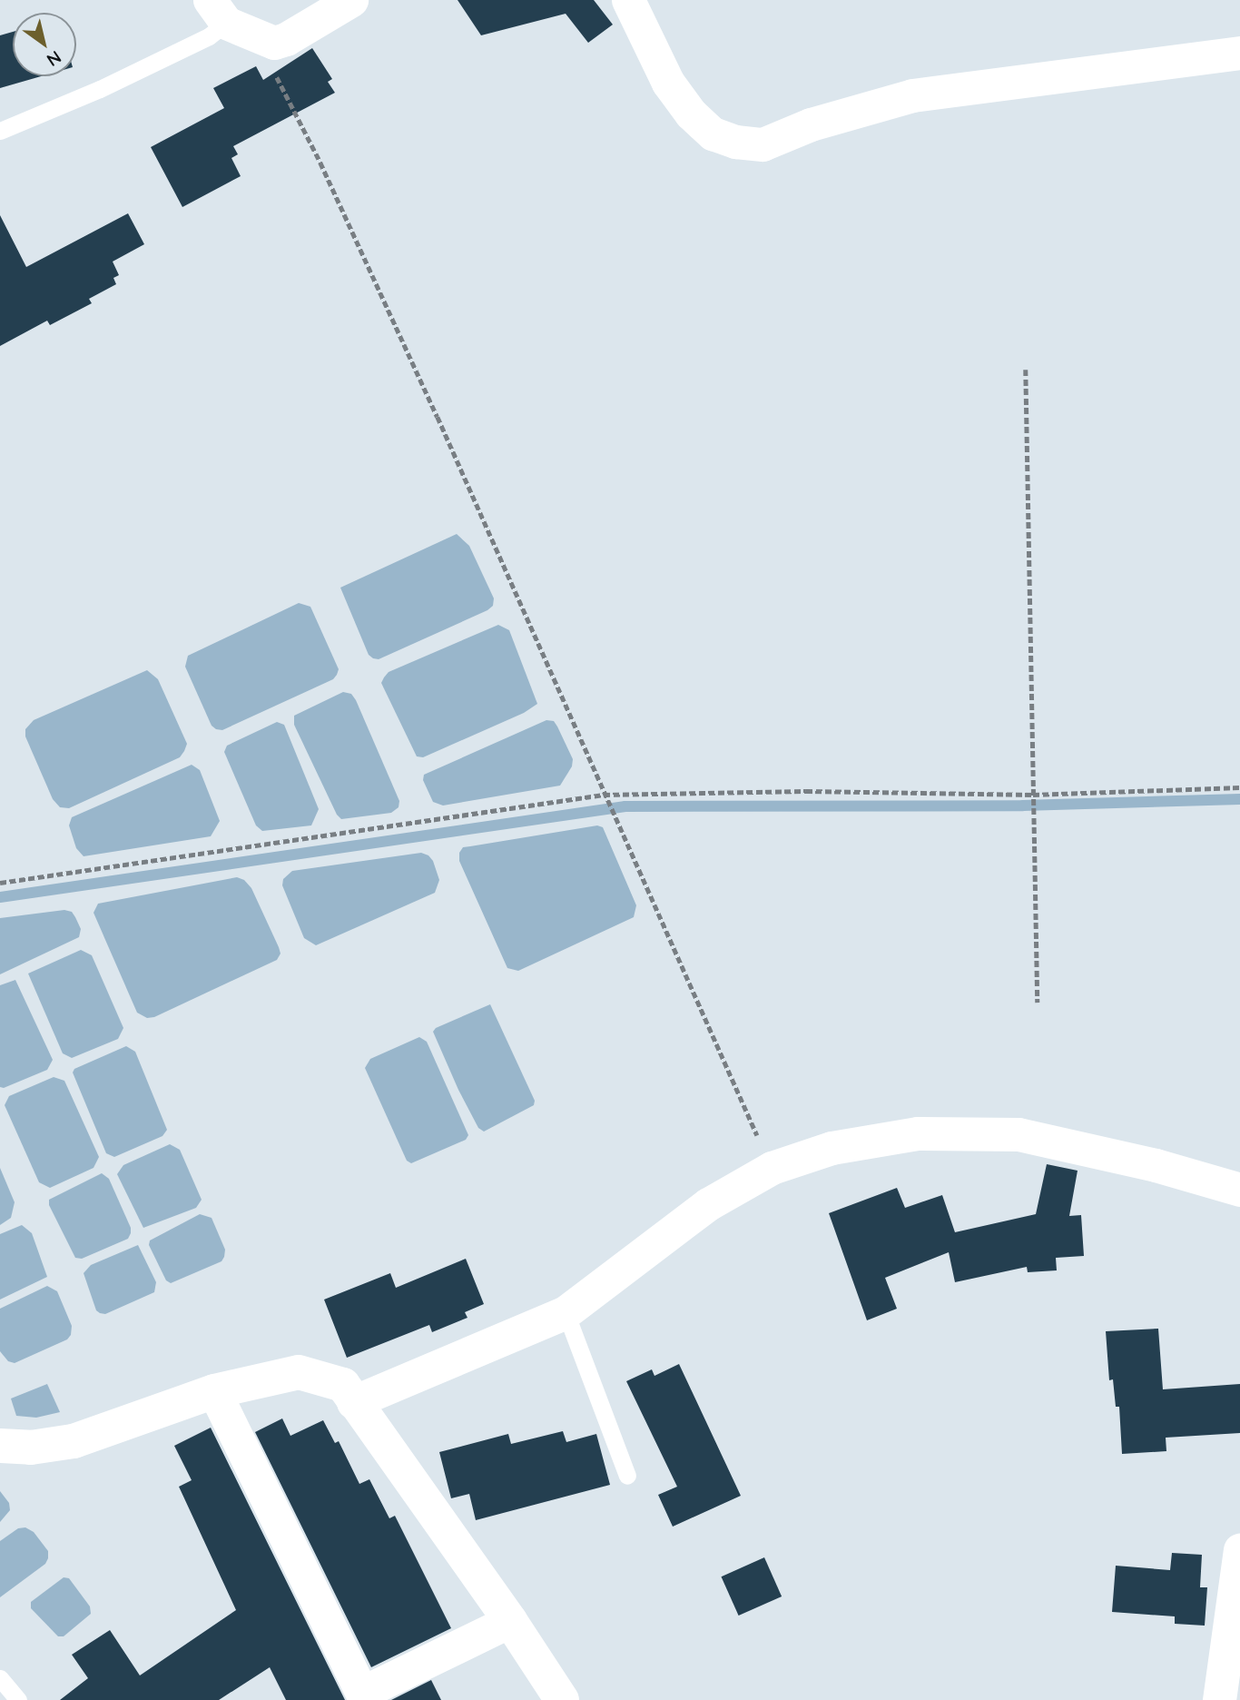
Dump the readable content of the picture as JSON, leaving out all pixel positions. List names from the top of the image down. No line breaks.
{"north":"bottom right"}
